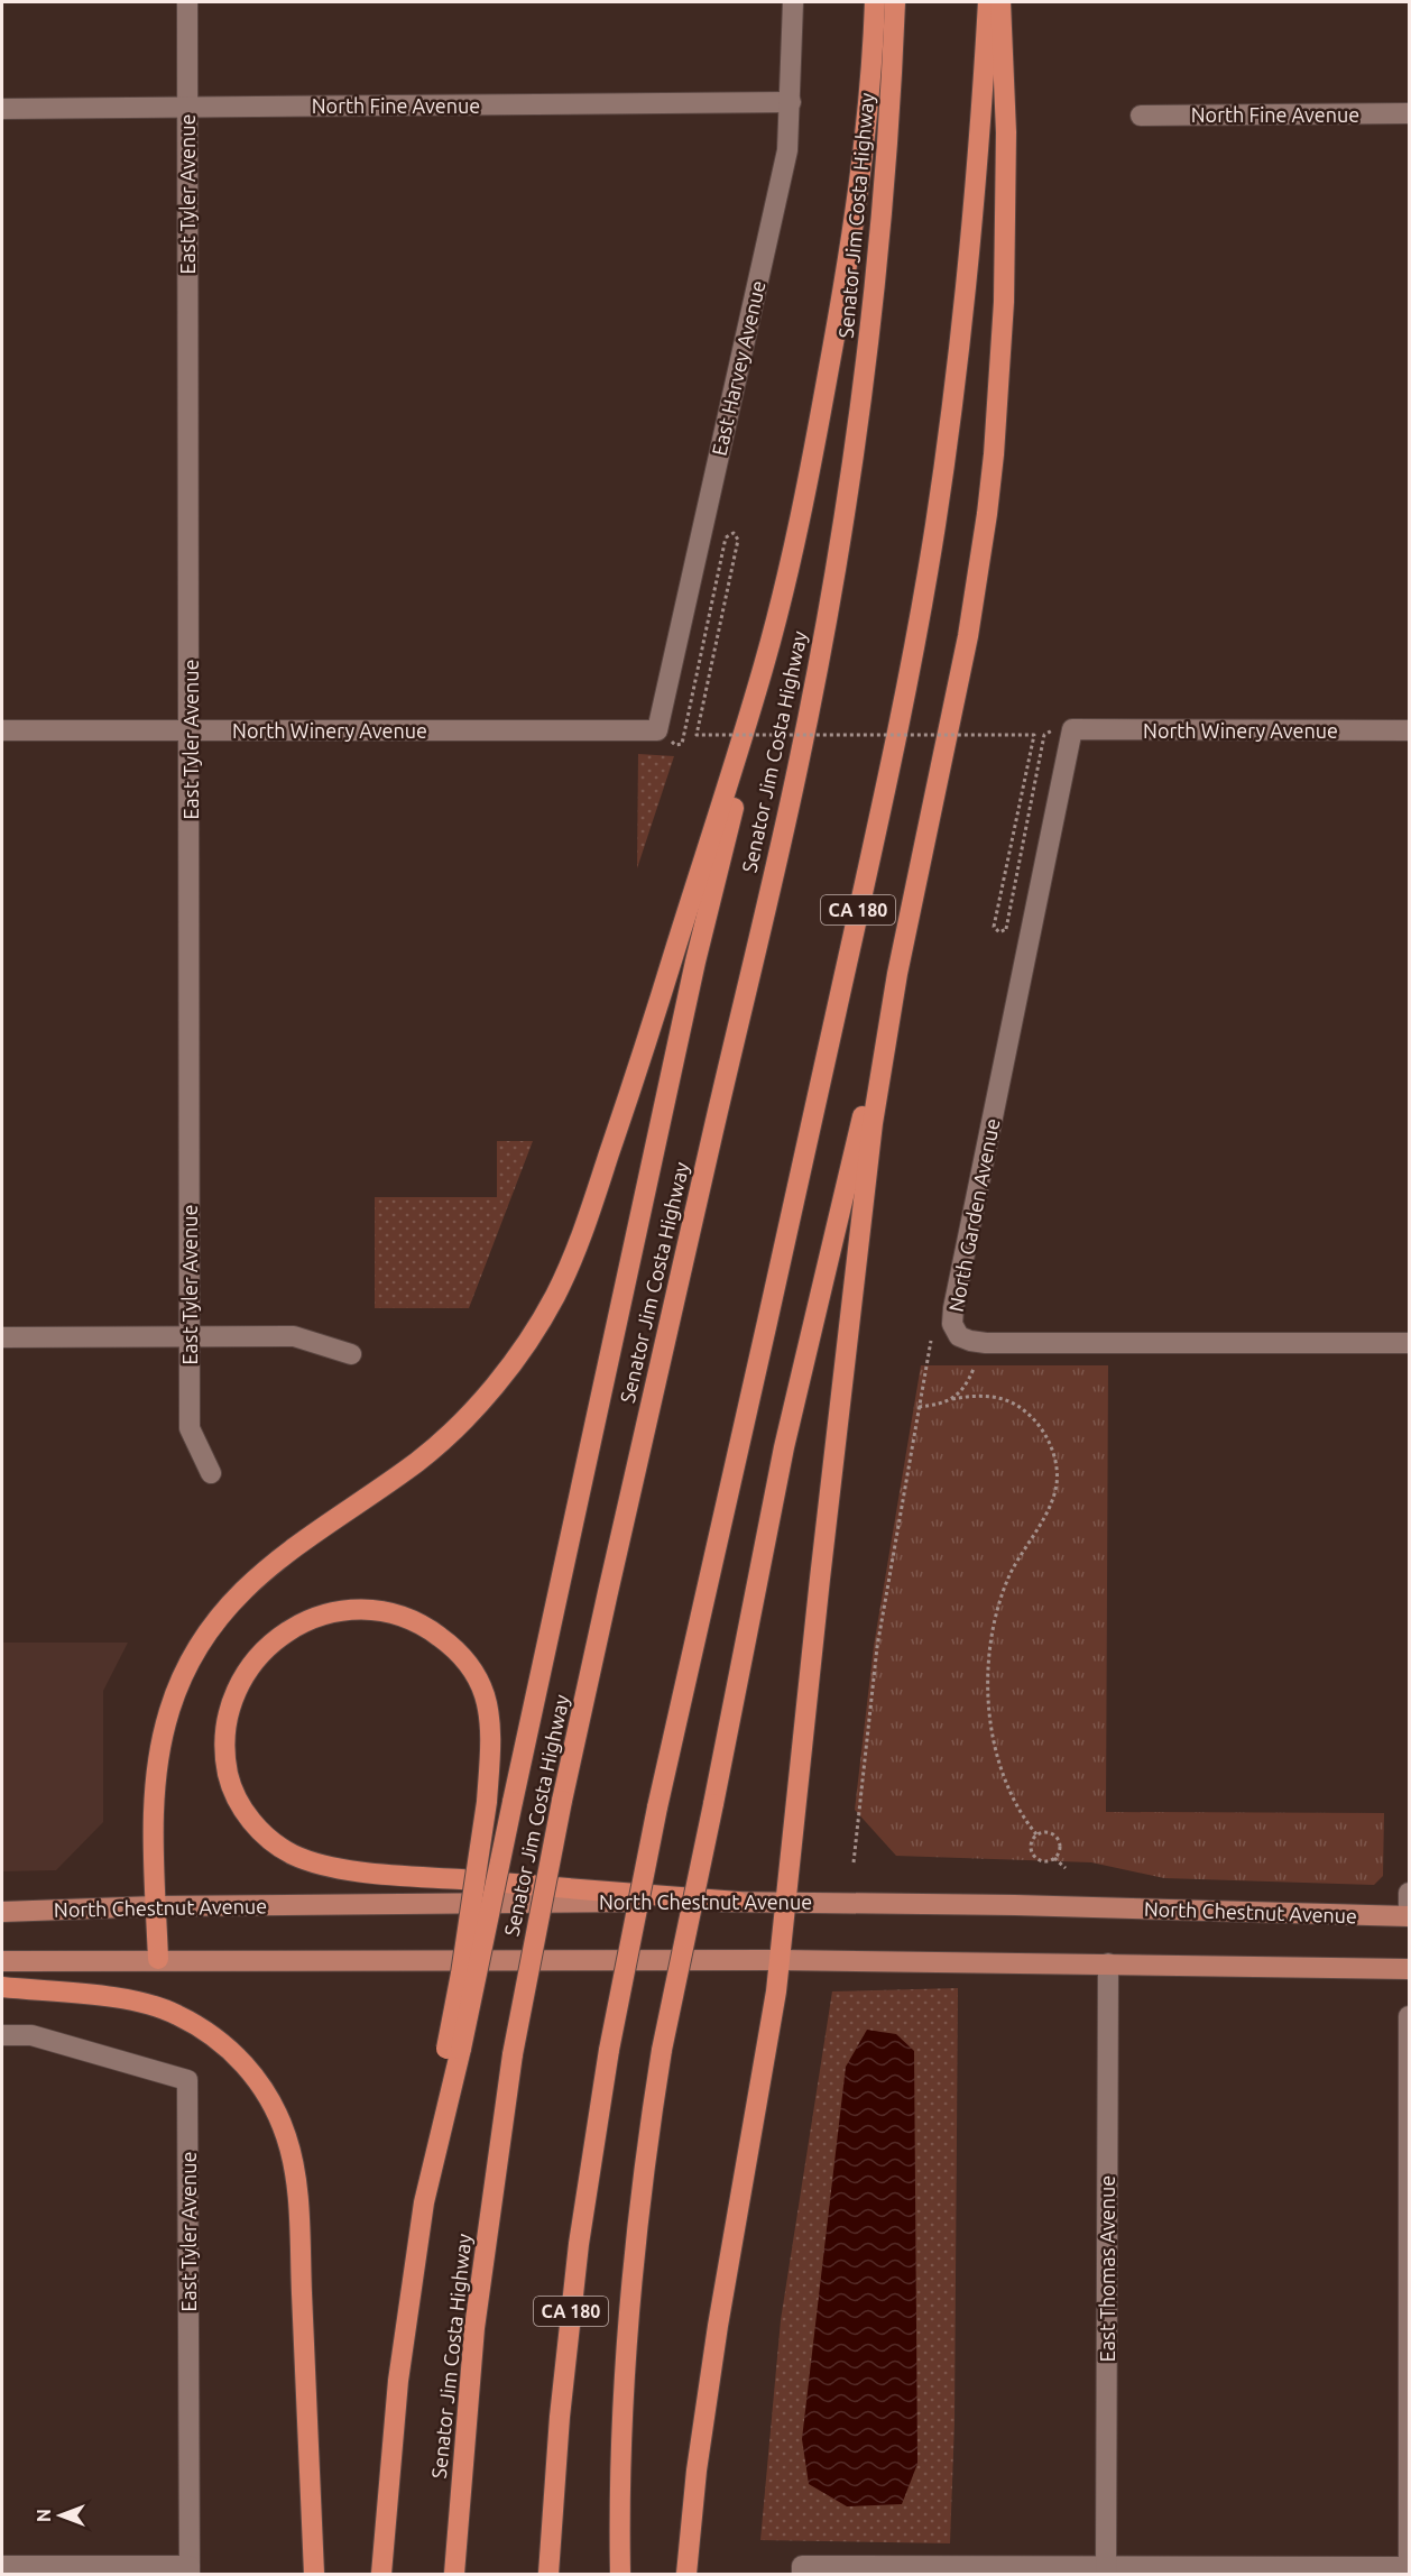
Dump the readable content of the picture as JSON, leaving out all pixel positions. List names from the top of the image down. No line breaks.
{"streets":{"highway":["Senator Jim Costa Highway","CA 180"],"main road":["North Chestnut Avenue"],"street":["North Fine Avenue","East Tyler Avenue","East Harvey Avenue","North Winery Avenue","North Garden Avenue","East Thomas Avenue"]},"crossings":[["North Fine Avenue","East Tyler Avenue"],["North Fine Avenue","East Harvey Avenue"],["East Tyler Avenue","North Winery Avenue"],["East Harvey Avenue","North Winery Avenue"],["North Winery Avenue","North Garden Avenue"]],"north":"left"}
